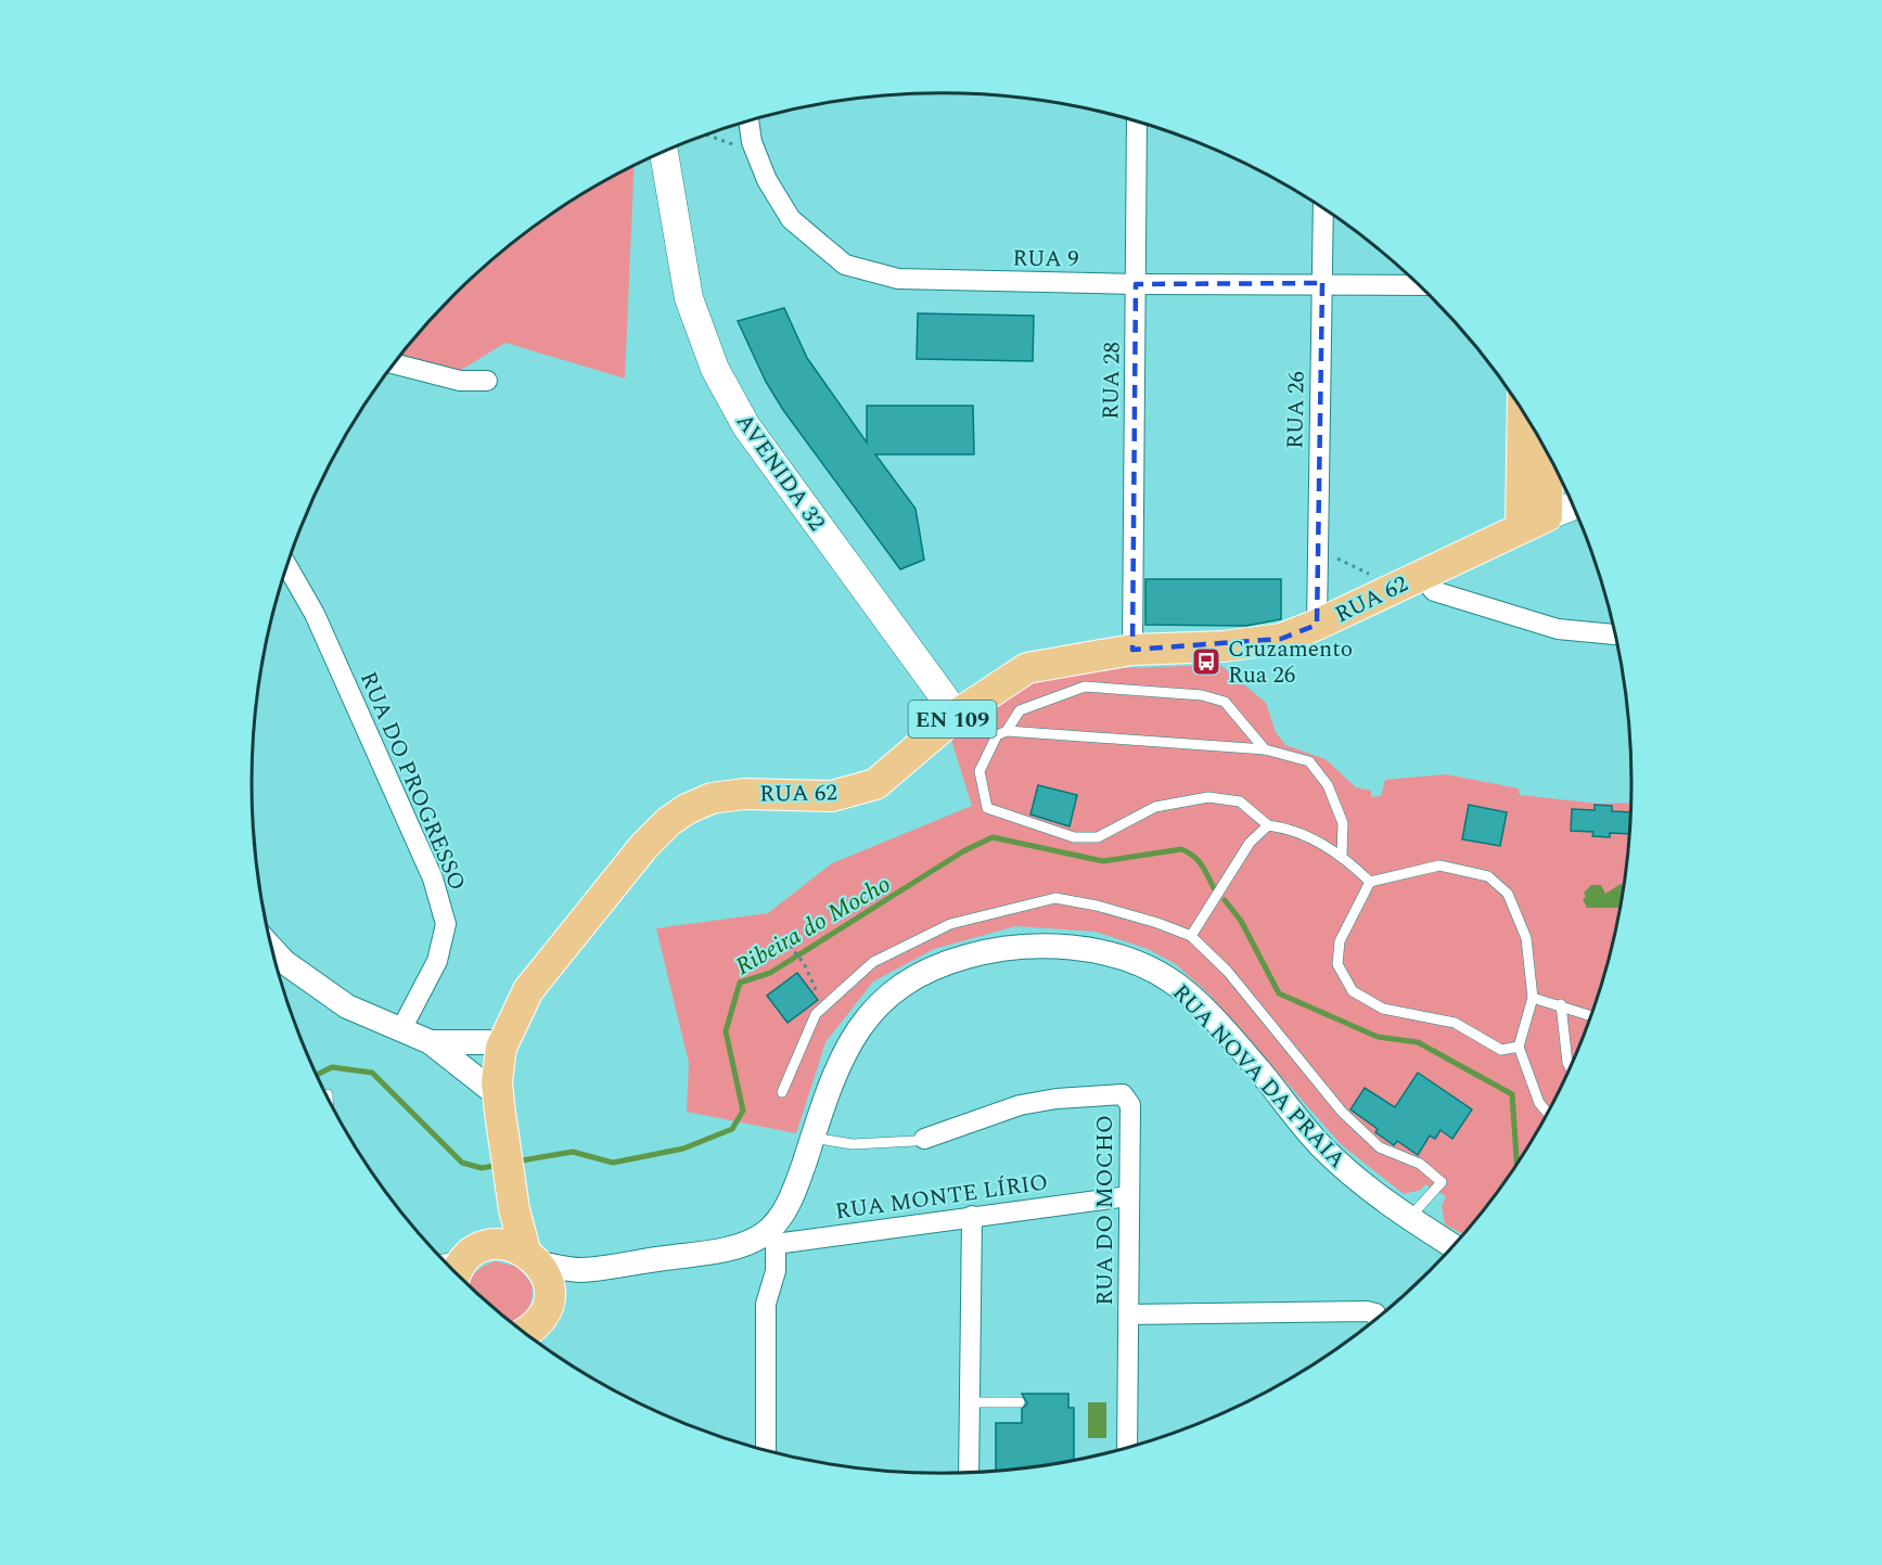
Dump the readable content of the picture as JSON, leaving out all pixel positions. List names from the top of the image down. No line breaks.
{"streets":{"main road":["AVENIDA 32","RUA 62","EN 109"],"street":["RUA 9","RUA 28","RUA 26","RUA DO PROGRESSO","RUA NOVA DA PRAIA","RUA MONTE LÍRIO","RUA DO MOCHO"]},"crossings":[["RUA 9","RUA 28"],["RUA 9","RUA 26"],["RUA 28","RUA 62"],["RUA 26","RUA 62"],["AVENIDA 32","RUA 62"],["RUA 62","EN 109"],["RUA 62","RUA NOVA DA PRAIA"],["EN 109","RUA NOVA DA PRAIA"],["RUA NOVA DA PRAIA","RUA MONTE LÍRIO"],["RUA MONTE LÍRIO","RUA DO MOCHO"]],"water":["Ribeira do Mocho"],"places":{"bus stop":["Cruzamento Rua 26"]}}
